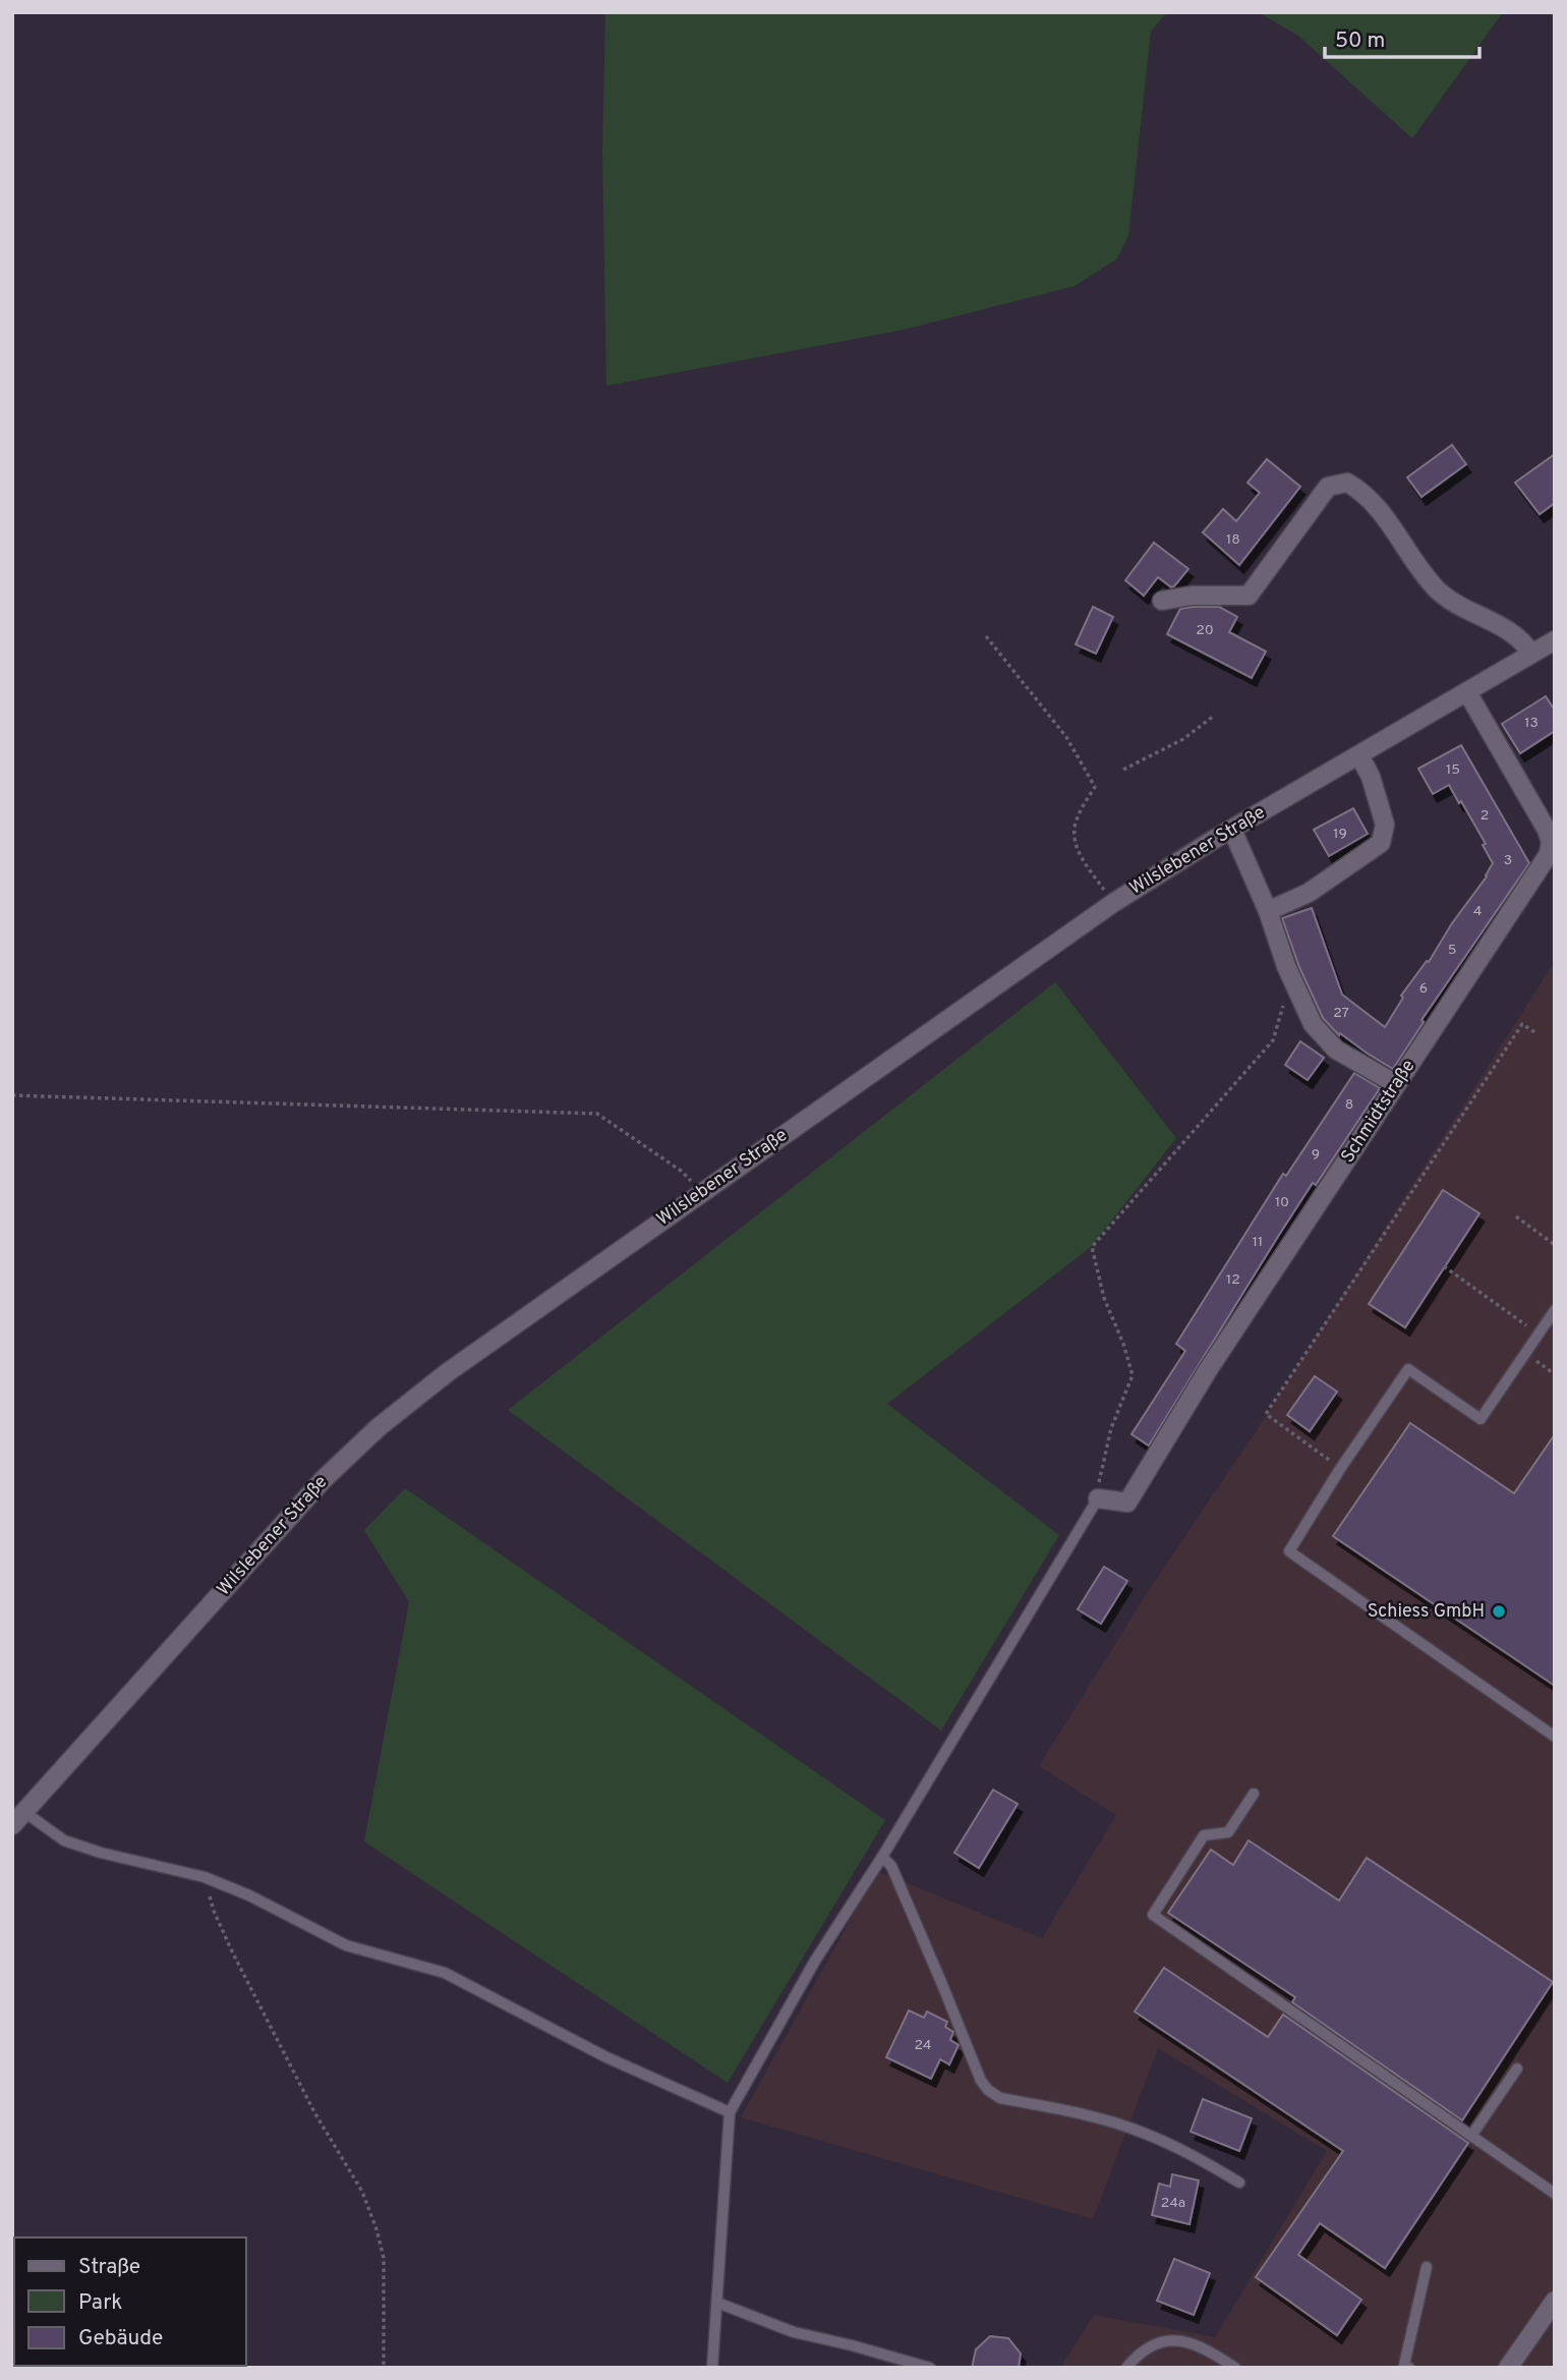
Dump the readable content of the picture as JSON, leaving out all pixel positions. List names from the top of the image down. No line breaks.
{"streets":{"street":["Wilslebener Straße","Schmidtstraße"]},"crossings":[["Wilslebener Straße","Schmidtstraße"]],"places":["Schiess GmbH"],"house_numbers":["18","20","13","15","2","19","3","4","5","6","27","8","9","10","11","12","24","24a"],"legend":["Straße","Park","Gebäude"],"scale_bar":"50 m"}
